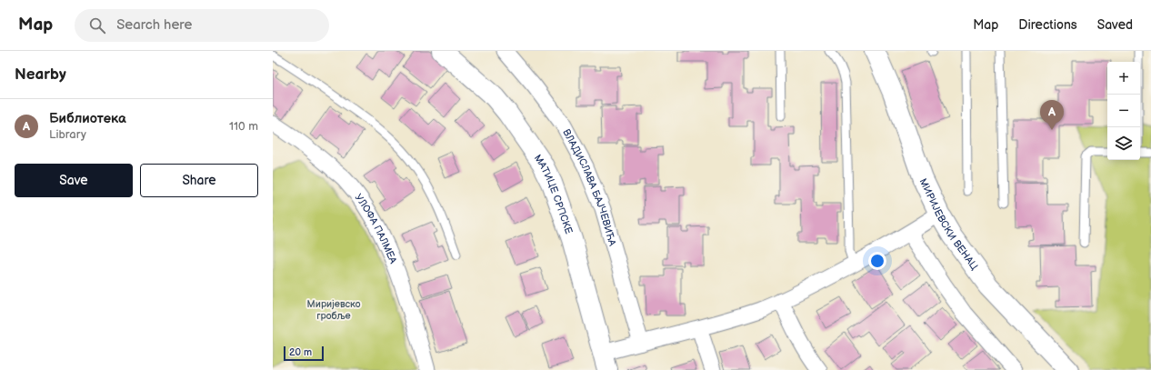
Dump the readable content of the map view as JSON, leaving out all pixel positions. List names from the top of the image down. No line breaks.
{"streets":{"street":["ВЛАДИСЛАВА БАЈЧЕВИЋА","МАТИЦЕ СРПСКЕ","МИРИЈЕВСКИ ВЕНАЦ","УЛОФА ПАЛМЕА"]},"parks":["Миријевско гробље"],"scale_bar":"20 m","page":{"header":"Map","search":"Search here","nav":["Map","Directions","Saved"],"heading":"Nearby","map_buttons":["+","−"],"list":[{"mark":"A","name":"Библиотека","note":"Library","value":"110 m"}],"pins":"A","buttons":["Save","Share"],"scale":"20 m"}}
